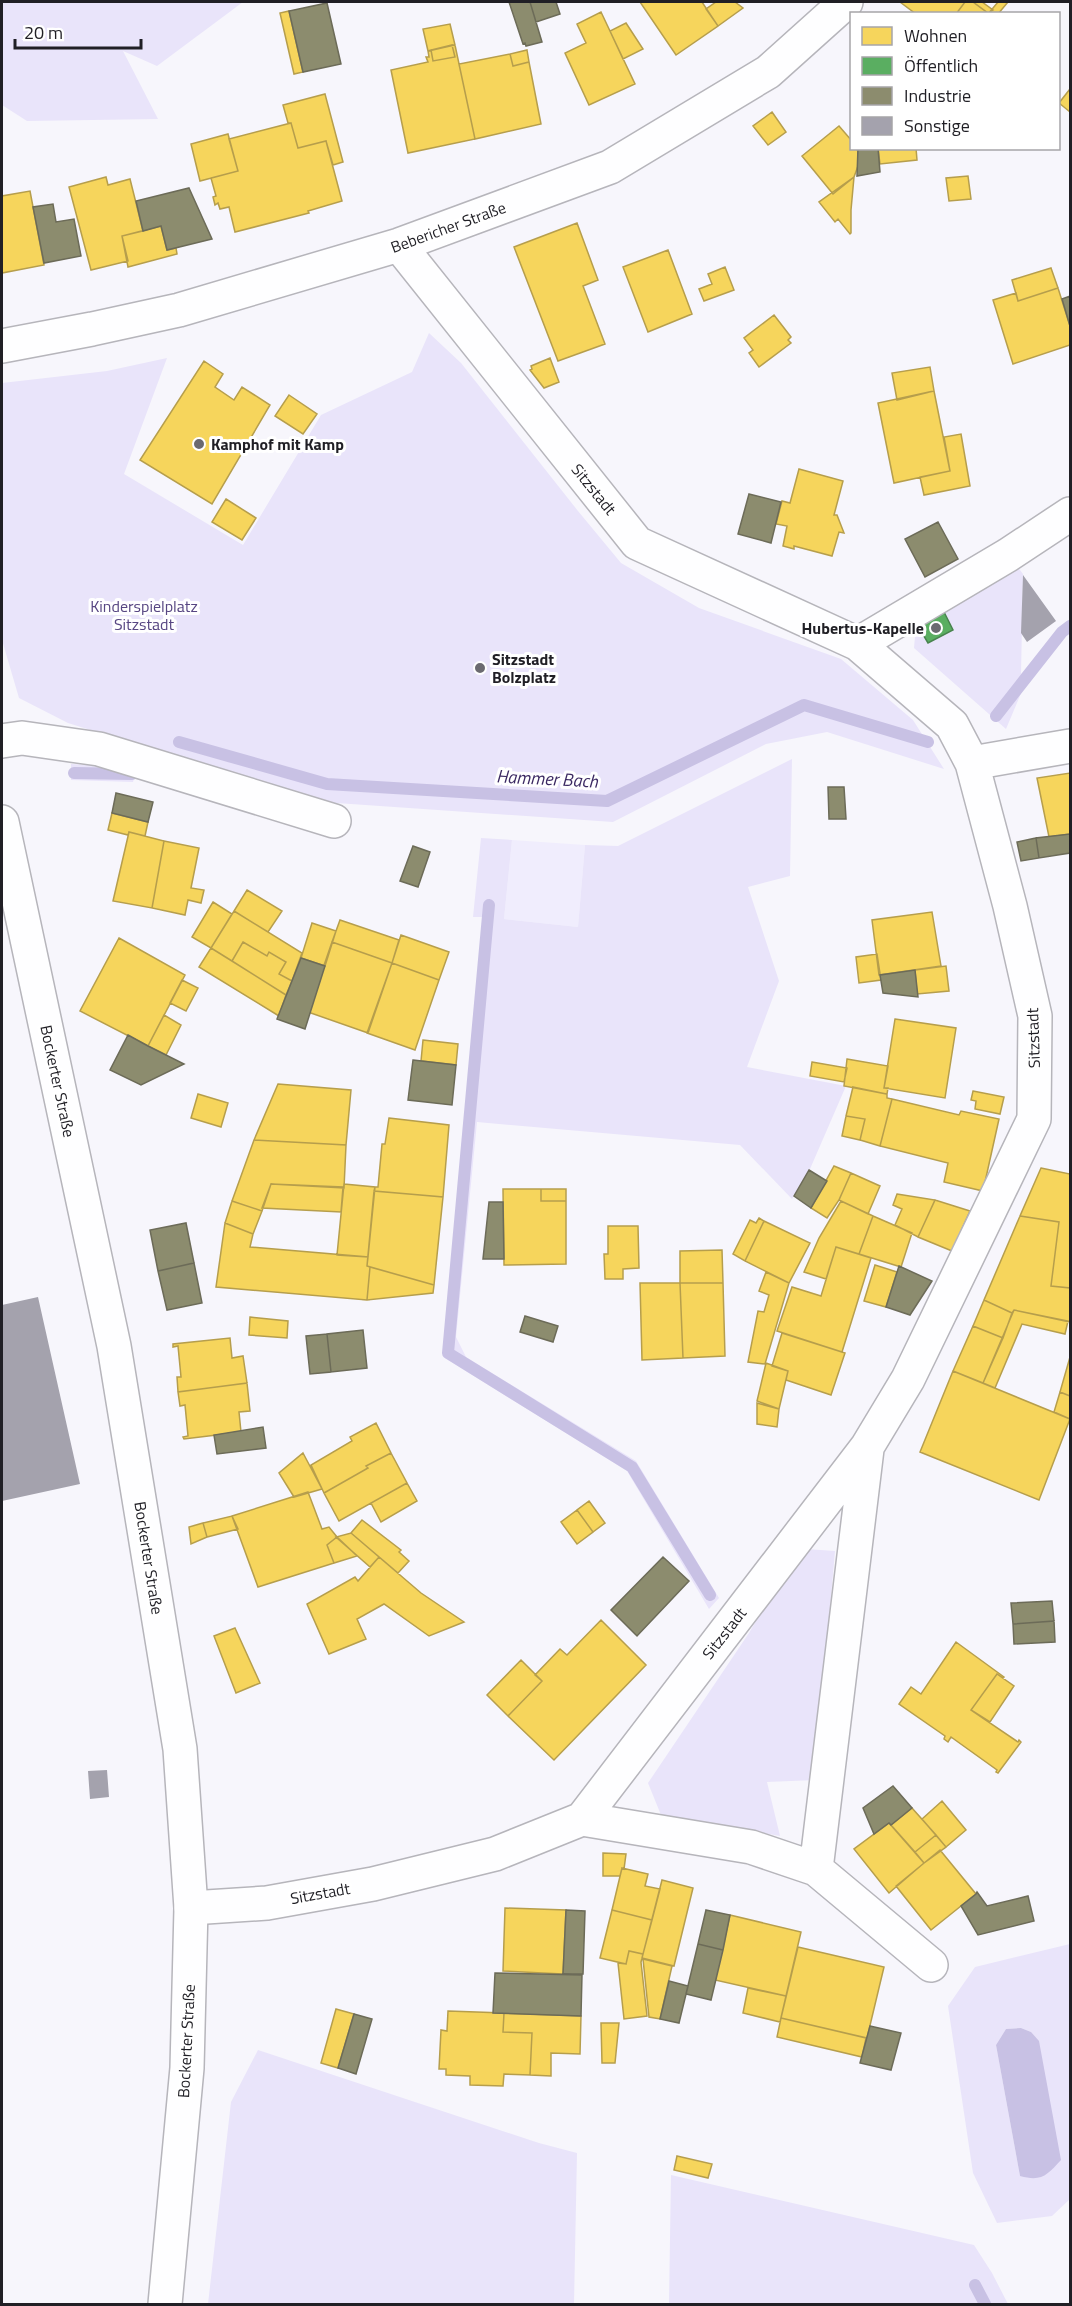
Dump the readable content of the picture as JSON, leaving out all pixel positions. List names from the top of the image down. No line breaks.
{"streets":{"street":["Bebericher Straße","Sitzstadt","Bockerter Straße"]},"crossings":[["Bebericher Straße","Sitzstadt"],["Sitzstadt","Bockerter Straße"]],"water":["Hammer Bach"],"parks":["Kinderspielplatz Sitzstadt"],"places":["Kamphof mit Kamp","Hubertus-Kapelle","Sitzstadt Bolzplatz"],"legend":["Wohnen","Öffentlich","Industrie","Sonstige"],"scale_bar":"20 m"}
